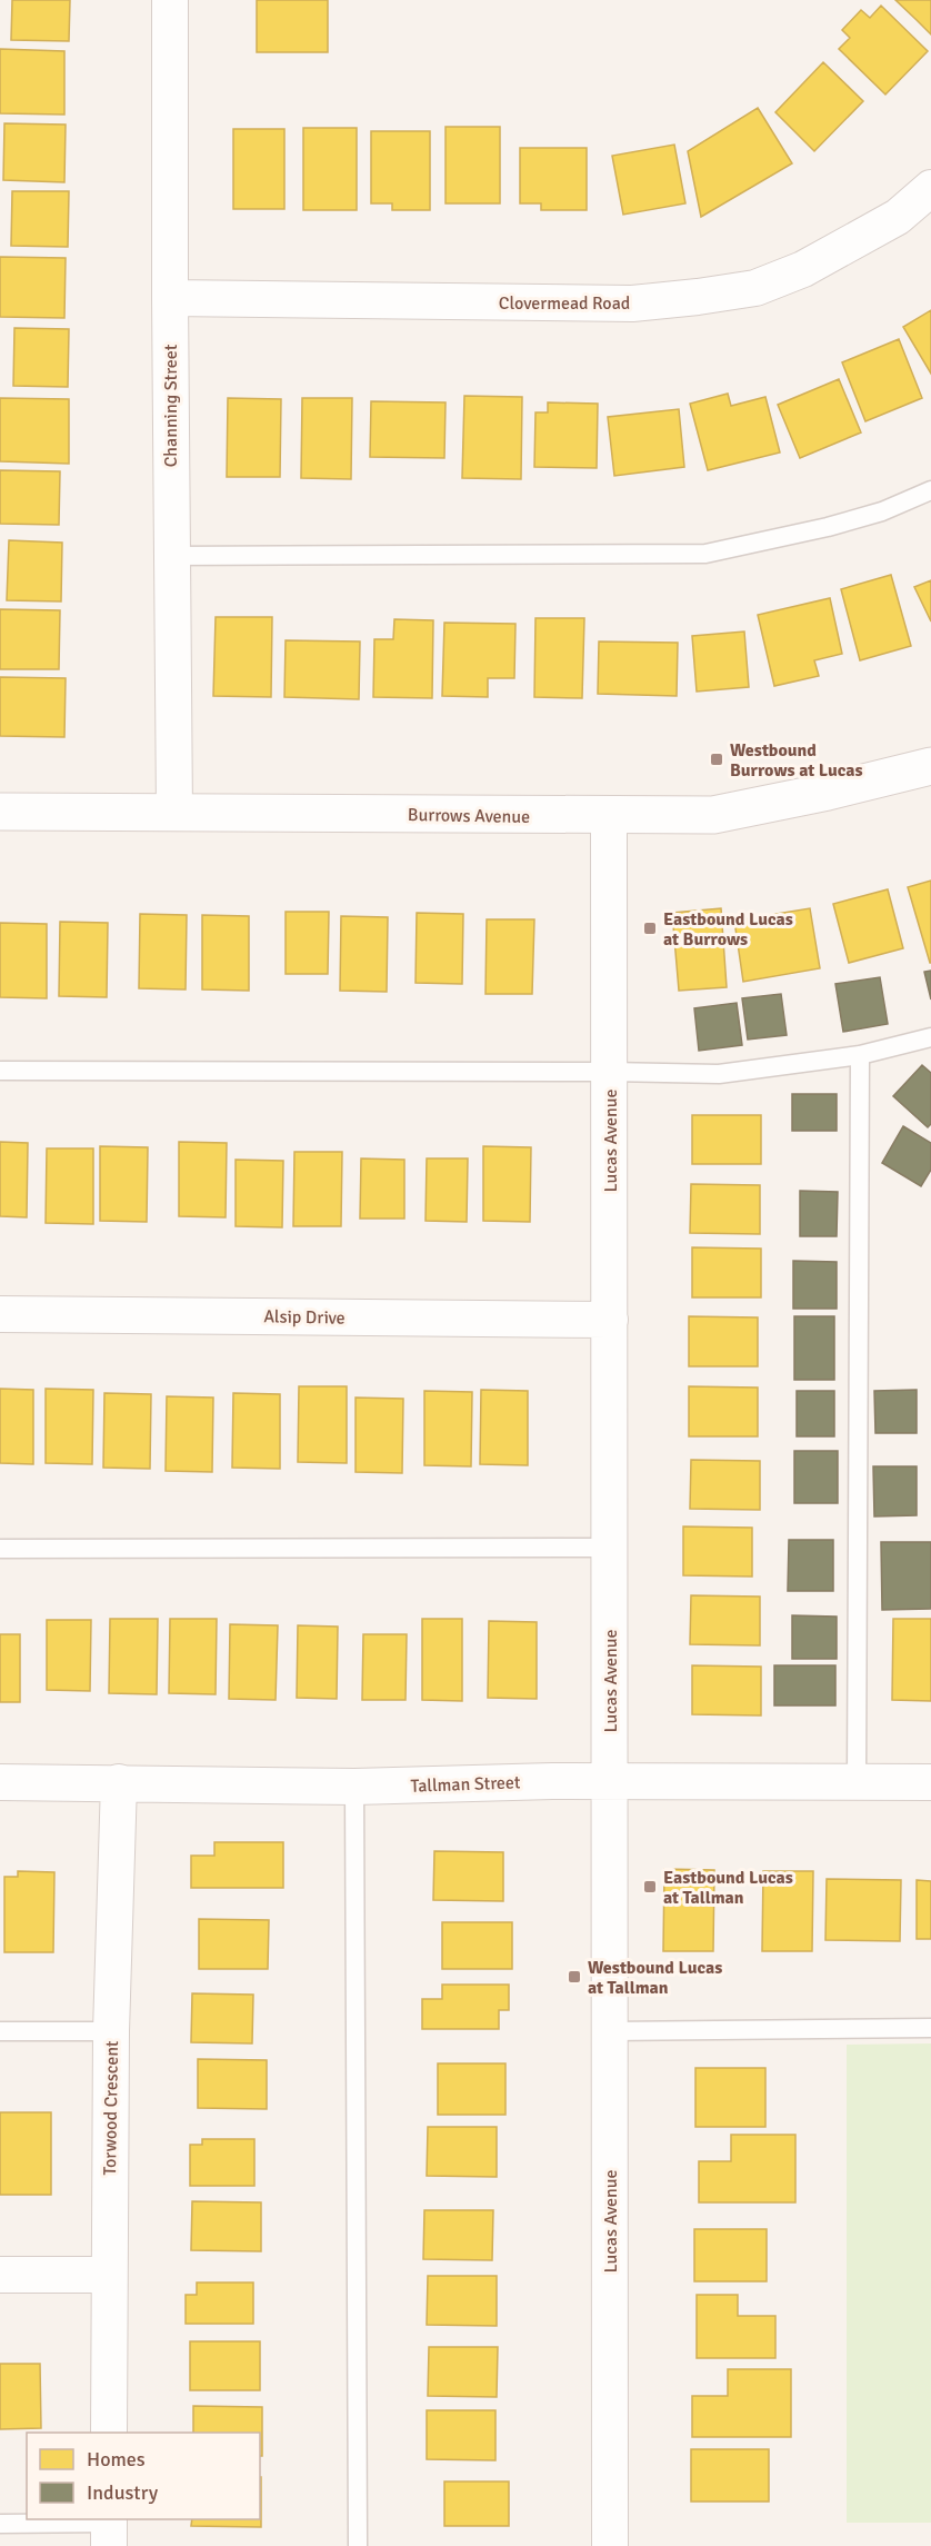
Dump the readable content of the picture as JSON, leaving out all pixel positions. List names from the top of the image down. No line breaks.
{"streets":{"street":["Clovermead Road","Channing Street","Burrows Avenue","Lucas Avenue","Alsip Drive","Tallman Street","Torwood Crescent"]},"crossings":[["Clovermead Road","Channing Street"],["Channing Street","Burrows Avenue"],["Burrows Avenue","Lucas Avenue"],["Lucas Avenue","Alsip Drive"],["Lucas Avenue","Tallman Street"],["Tallman Street","Torwood Crescent"]],"places":{"transit":["Westbound Burrows at Lucas","Eastbound Lucas at Burrows","Eastbound Lucas at Tallman","Westbound Lucas at Tallman"]},"legend":["Homes","Industry"]}
